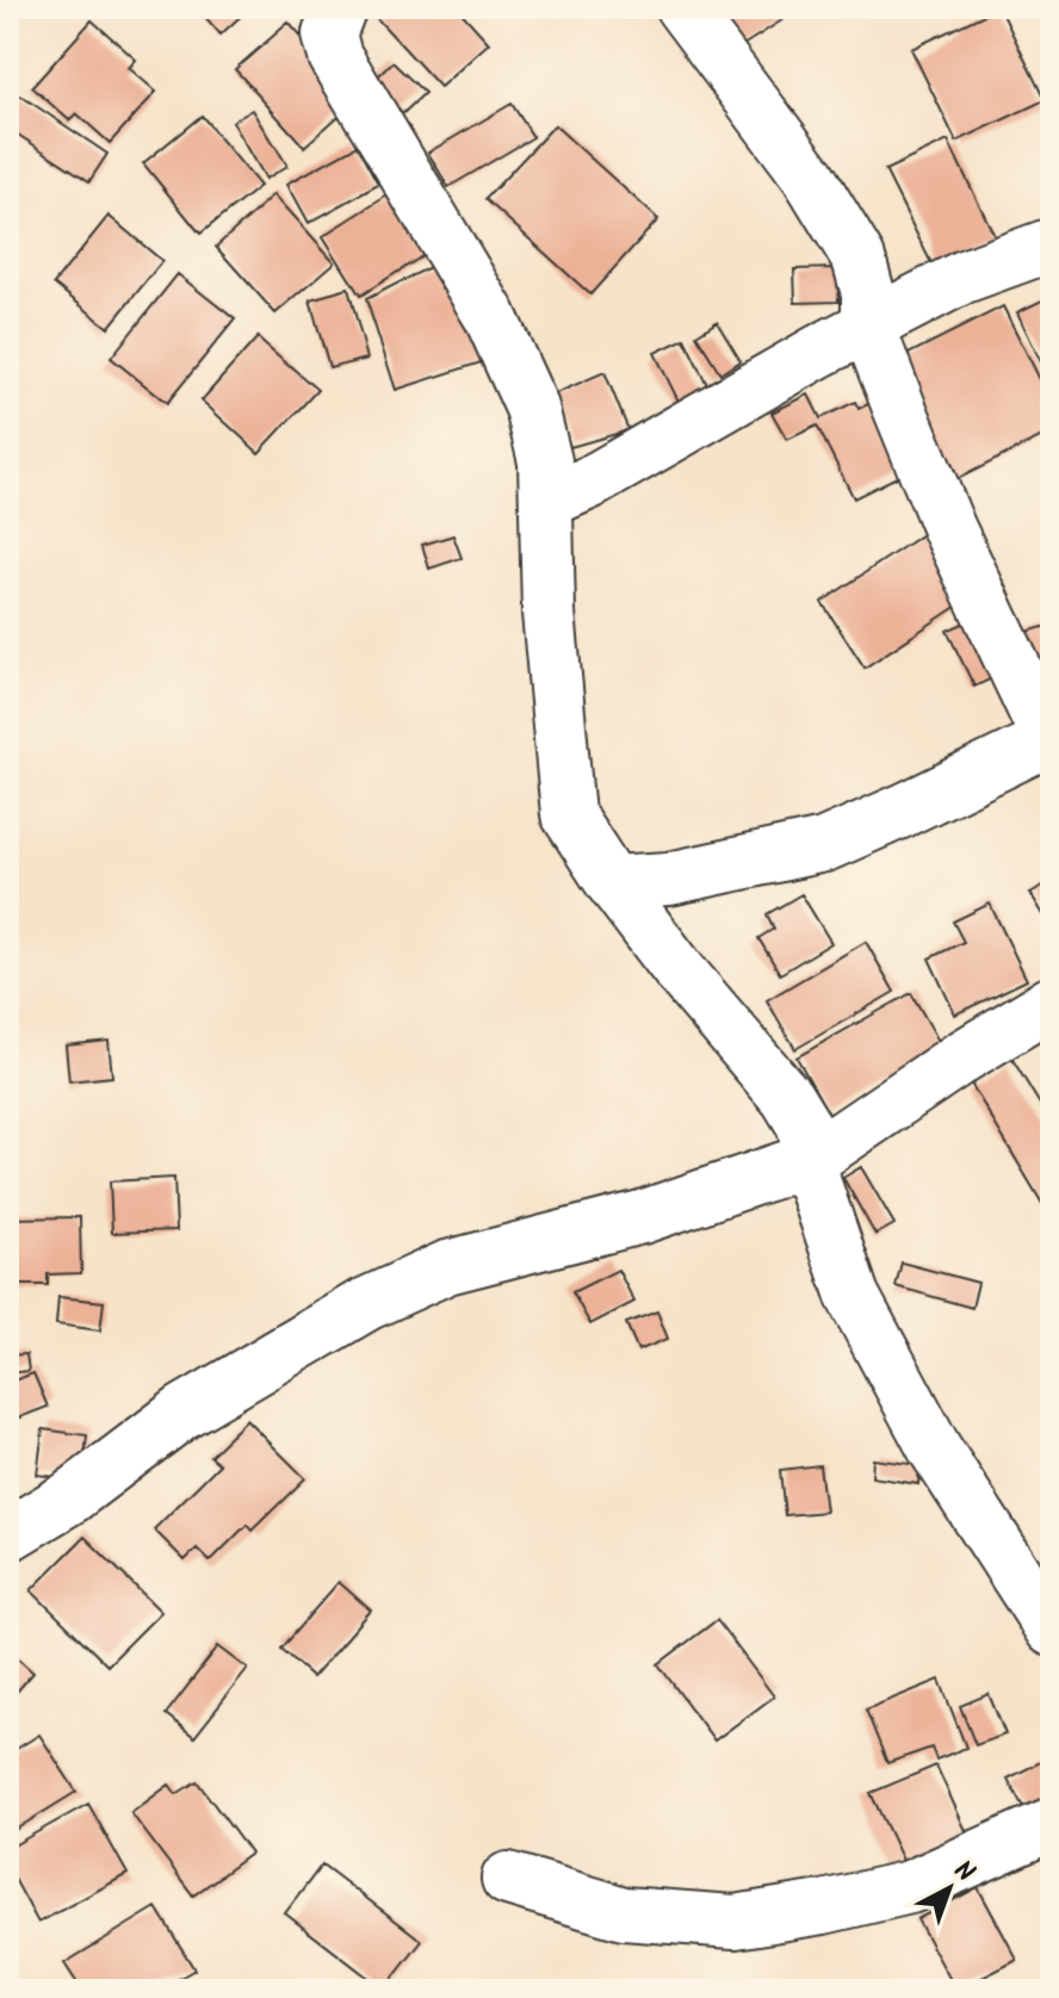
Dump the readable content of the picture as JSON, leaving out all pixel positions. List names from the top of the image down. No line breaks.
{"north":"top right"}
